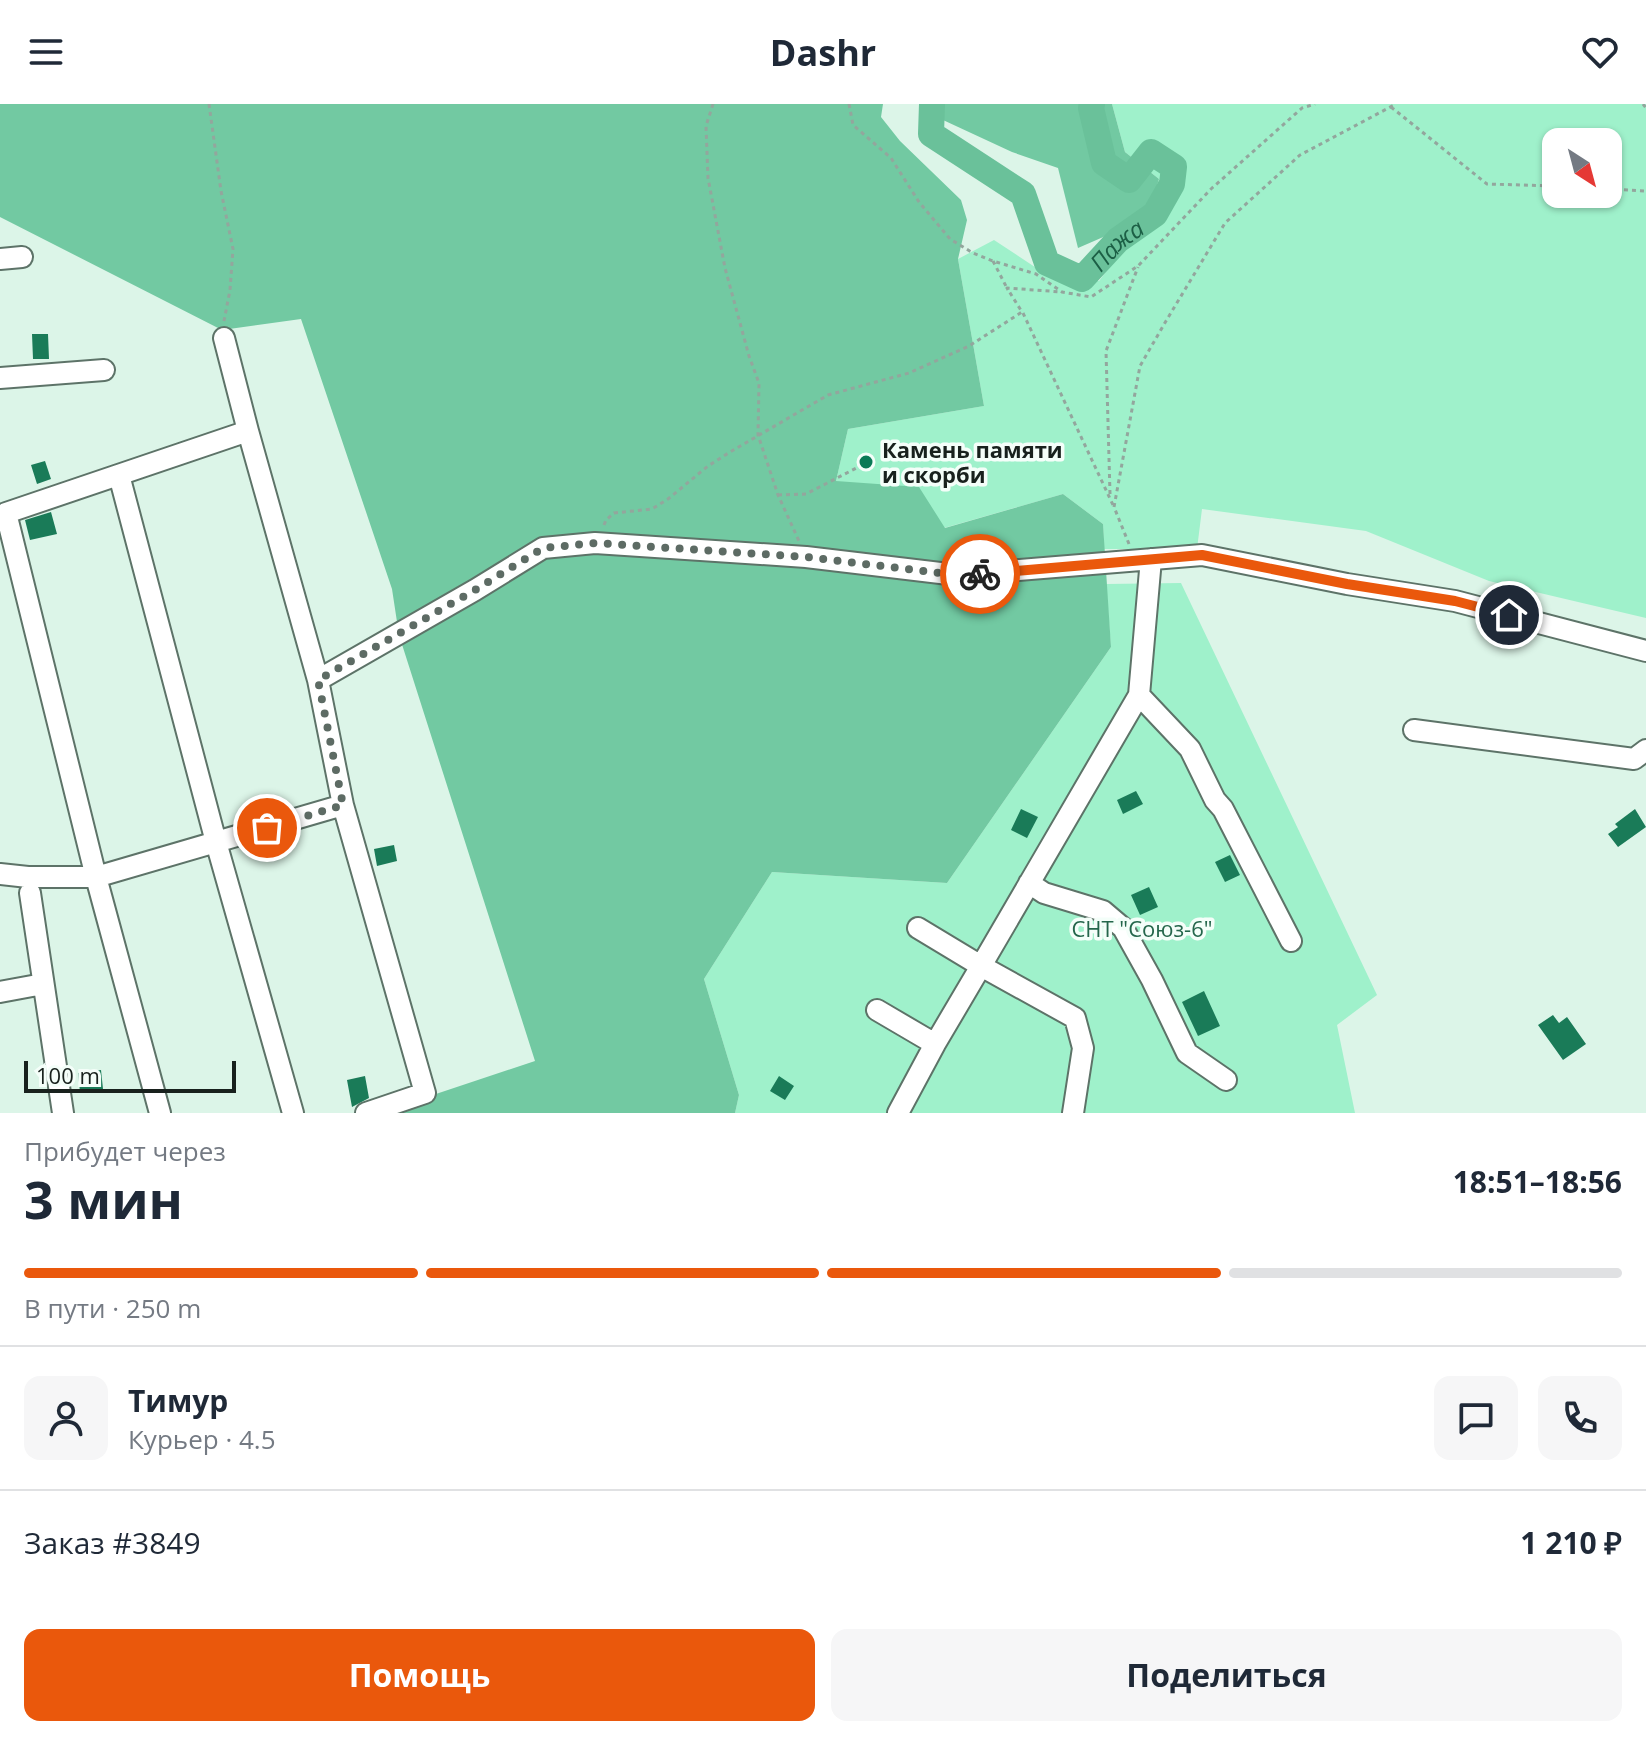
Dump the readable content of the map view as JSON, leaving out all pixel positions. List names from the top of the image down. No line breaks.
{"water":["Пажа"],"parks":["СНТ \"Союз-6\""],"places":["Камень памяти и скорби"],"scale_bar":"100 m","north":"bottom right","page":{"header":"Dashr","scale":"100 m","heading":["3 мин","Прибудет через","18:51–18:56"],"panel":["Тимур","Курьер · 4.5","Заказ #3849","1 210 ₽"],"bar":"В пути · 250 m","buttons":["Помощь","Поделиться"]}}
